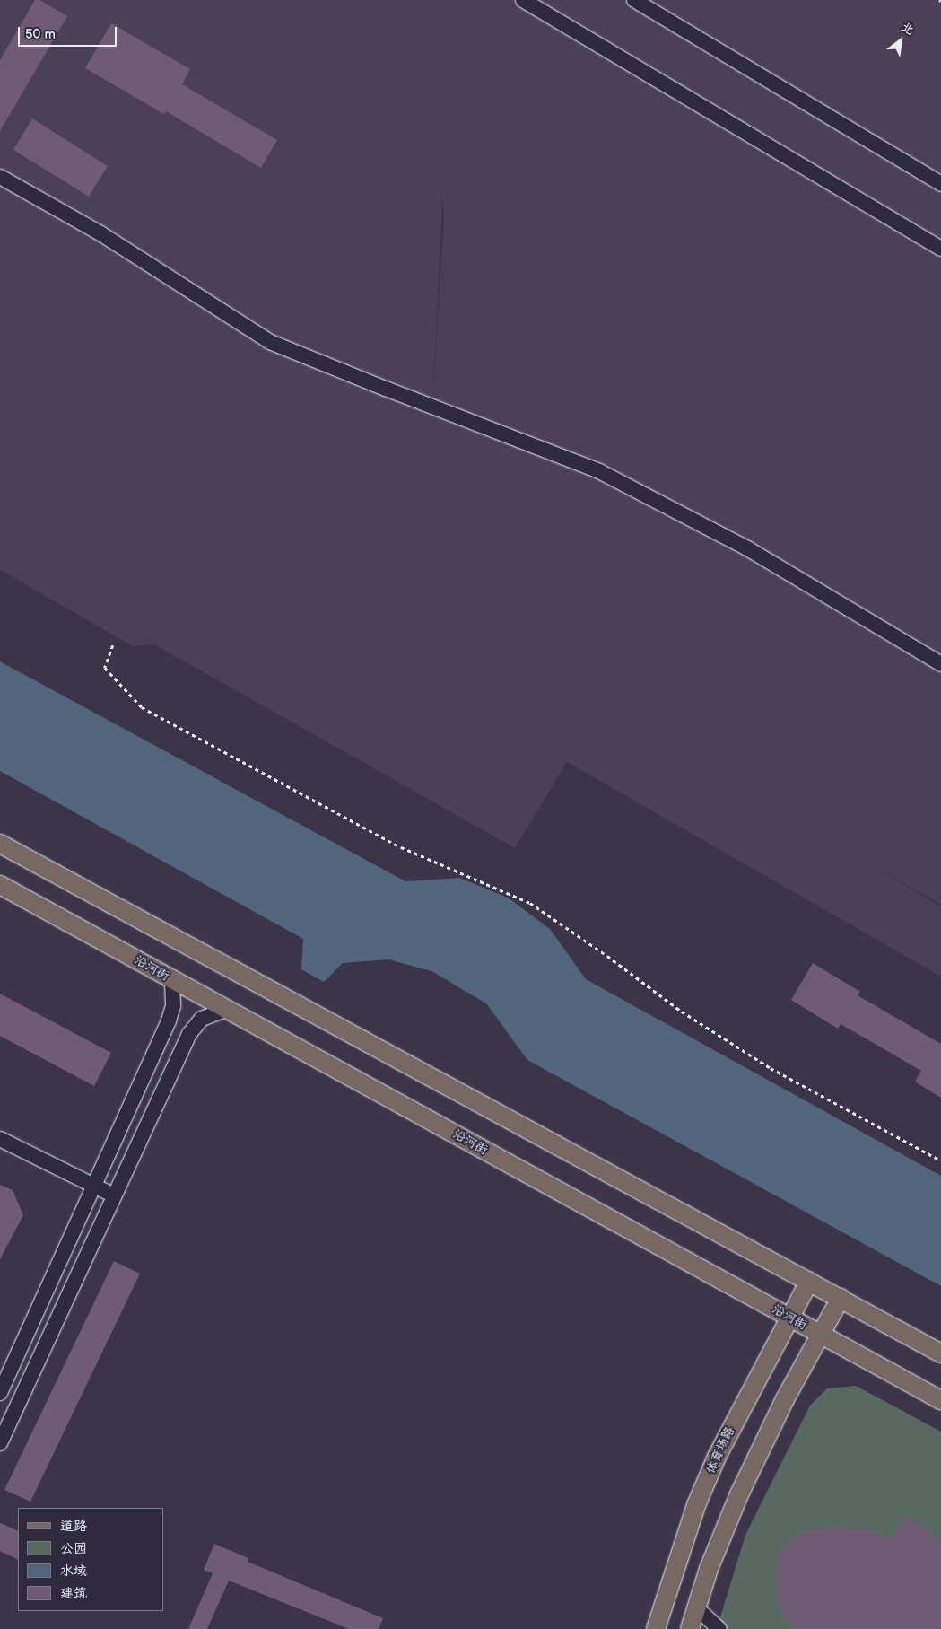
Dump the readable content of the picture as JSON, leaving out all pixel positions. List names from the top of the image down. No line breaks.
{"streets":{"main road":["沿河街","体育场路"]},"crossings":[["沿河街","体育场路"]],"legend":["道路","公园","水域","建筑"],"scale_bar":"50 m","north":"top right"}
